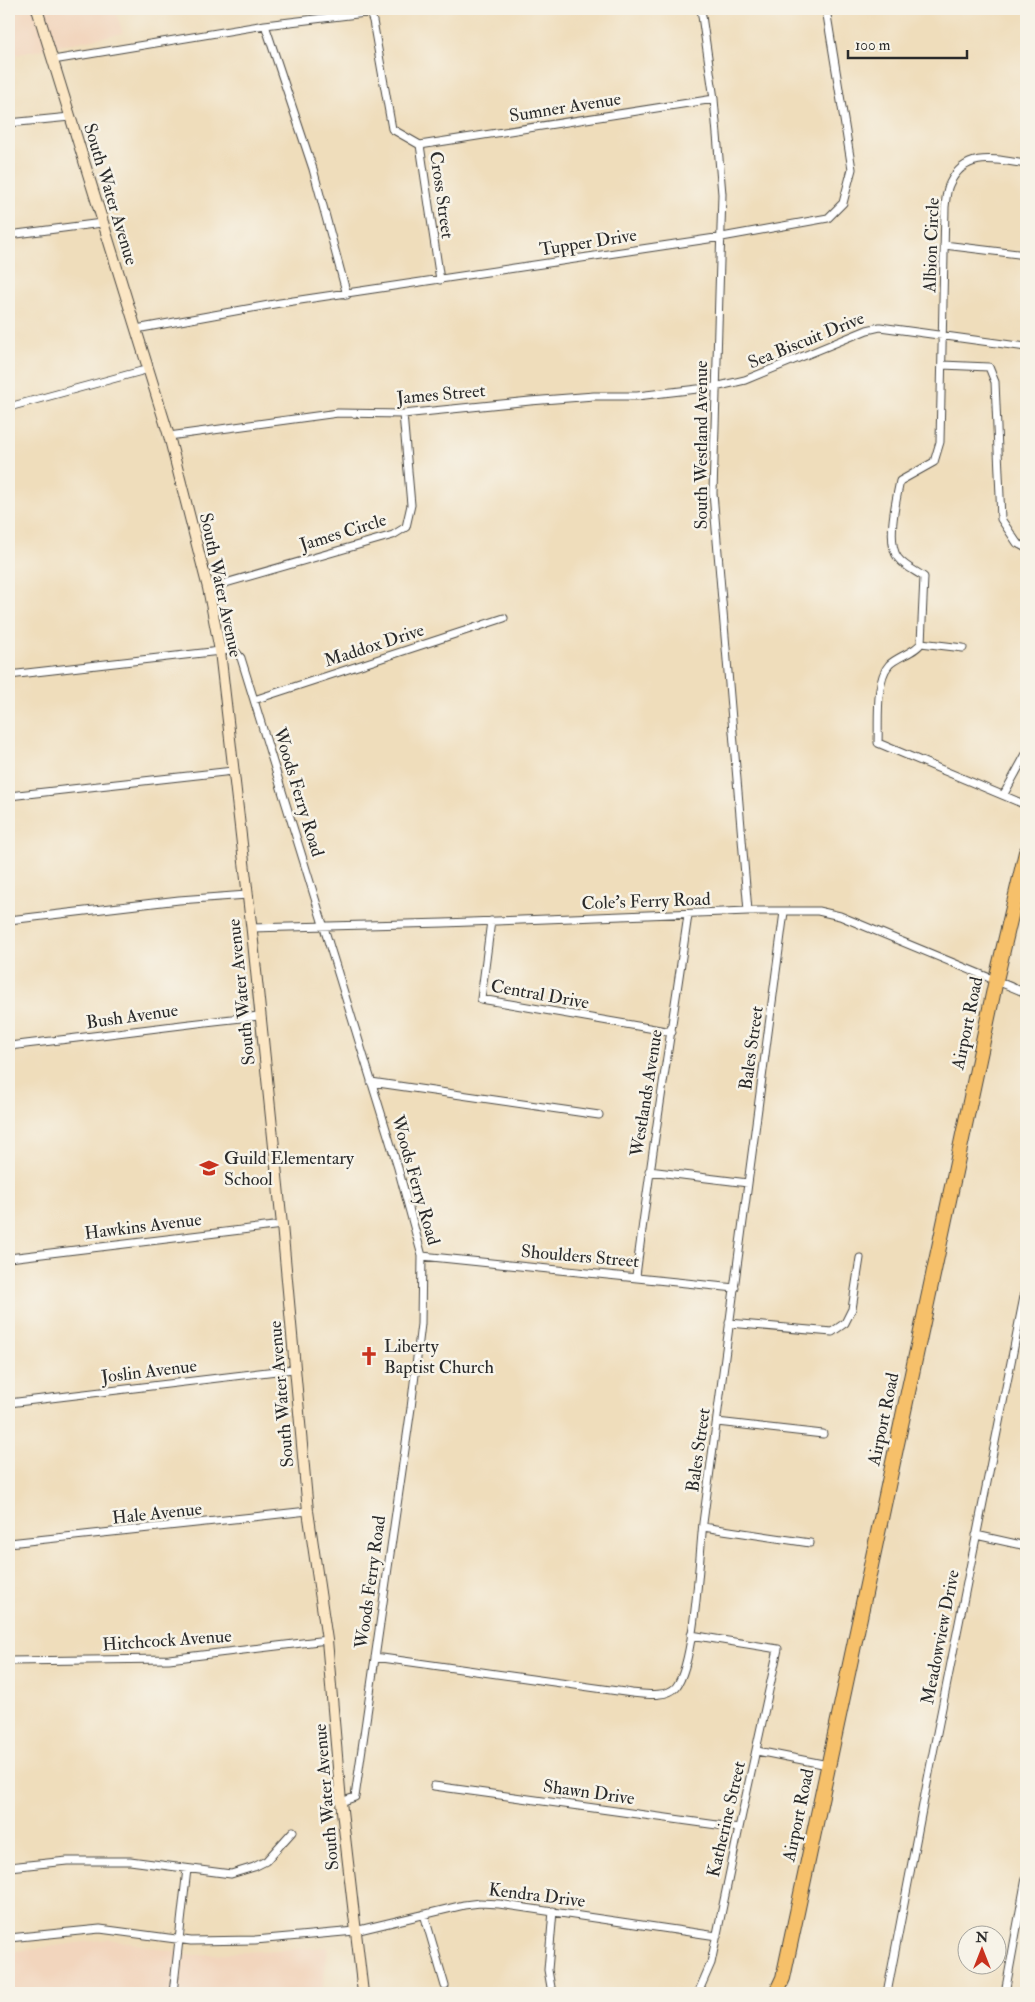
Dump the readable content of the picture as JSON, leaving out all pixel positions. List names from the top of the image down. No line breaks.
{"streets":{"highway":["Airport Road"],"main road":["South Water Avenue"],"street":["Sumner Avenue","Cross Street","Tupper Drive","Albion Circle","Sea Biscuit Drive","James Street","South Westland Avenue","James Circle","Maddox Drive","Woods Ferry Road","Cole's Ferry Road","Central Drive","Bush Avenue","Bales Street","Westlands Avenue","Hawkins Avenue","Shoulders Street","Joslin Avenue","Hale Avenue","Meadowview Drive","Hitchcock Avenue","Shawn Drive","Katherine Street","Kendra Drive"]},"crossings":[["Sumner Avenue","Cross Street"],["Sumner Avenue","South Westland Avenue"],["South Water Avenue","Tupper Drive"],["South Water Avenue","James Street"],["South Water Avenue","James Circle"],["South Water Avenue","Woods Ferry Road"],["South Water Avenue","Cole's Ferry Road"],["South Water Avenue","Bush Avenue"],["South Water Avenue","Hawkins Avenue"],["South Water Avenue","Joslin Avenue"],["South Water Avenue","Hale Avenue"],["South Water Avenue","Hitchcock Avenue"],["South Water Avenue","Kendra Drive"],["Cross Street","Tupper Drive"],["Tupper Drive","South Westland Avenue"],["Albion Circle","Sea Biscuit Drive"],["Sea Biscuit Drive","James Street"],["Sea Biscuit Drive","South Westland Avenue"],["James Street","South Westland Avenue"],["James Street","James Circle"],["South Westland Avenue","Cole's Ferry Road"],["Maddox Drive","Woods Ferry Road"],["Woods Ferry Road","Cole's Ferry Road"],["Woods Ferry Road","Bales Street"],["Woods Ferry Road","Shoulders Street"],["Cole's Ferry Road","Central Drive"],["Cole's Ferry Road","Airport Road"],["Cole's Ferry Road","Bales Street"],["Cole's Ferry Road","Westlands Avenue"],["Central Drive","Westlands Avenue"],["Bales Street","Shoulders Street"],["Bales Street","Katherine Street"],["Westlands Avenue","Shoulders Street"],["Shawn Drive","Katherine Street"],["Katherine Street","Kendra Drive"]],"places":{"school or university":["Guild Elementary School"],"church":["Liberty Baptist Church"]},"scale_bar":"100 m","north":"top"}
